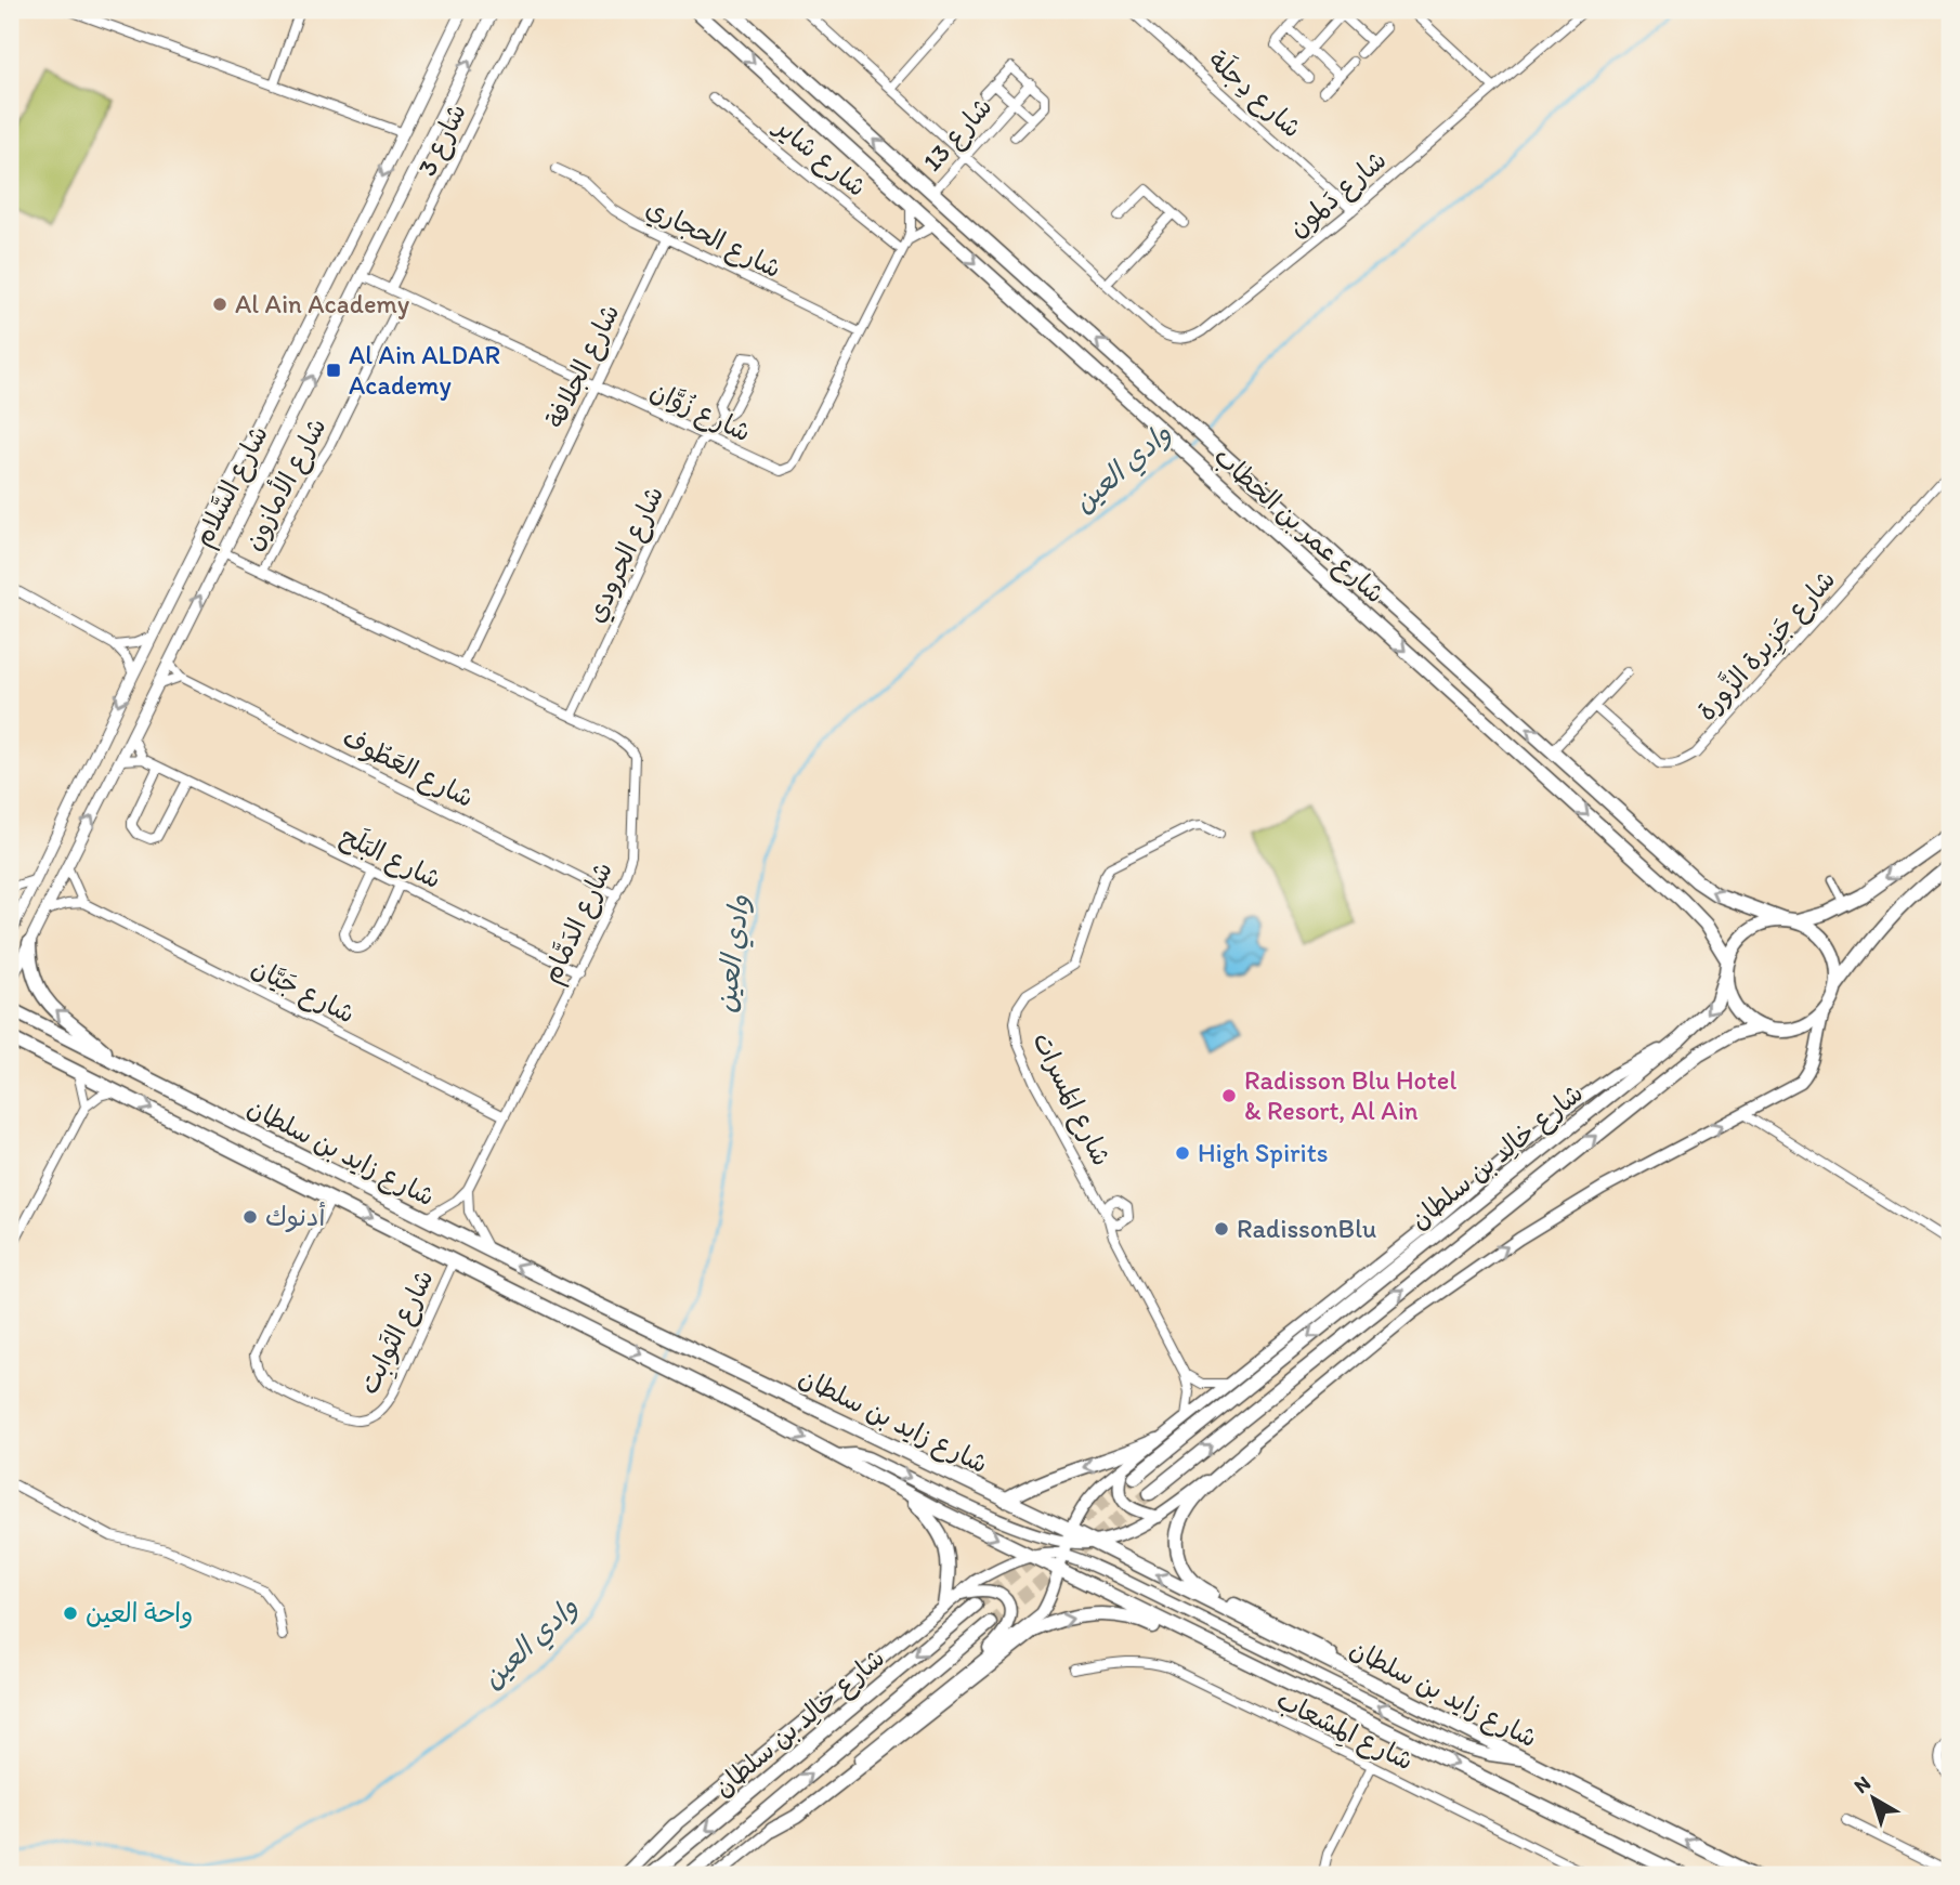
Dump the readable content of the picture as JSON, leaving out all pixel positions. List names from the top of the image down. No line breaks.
{"streets":{"main road":["شارع عمر بن الخطاب","شارع زايد بن سلطان","شارع خالِد بن سلطان"],"street":["شارع دِجلَة","شارع 13","شارع 3","شارع شاير","شارع دَلمون","شارع الحجاري","شارع الجلافة","شارع زُوَّان","شارع الأمازون","شارع السَّلام","شارع الجرودي","شارع جَزِيرة الزَّورة","شارع العَطُوف","شارع البَلَح","شارع الدَمَّام","شارع جَيَّان","شارع المَسرات","شارع الثَوابِت","شارع المِشعاب"]},"crossings":[["شارع دِجلَة","شارع دَلمون"],["شارع 13","شارع دَلمون"],["شارع 13","شارع عمر بن الخطاب"],["شارع 3","شارع زُوَّان"],["شارع شاير","شارع زُوَّان"],["شارع الحجاري","شارع الجلافة"],["شارع الحجاري","شارع زُوَّان"],["شارع الجلافة","شارع زُوَّان"],["شارع الجلافة","شارع الدَمَّام"],["شارع زُوَّان","شارع الأمازون"],["شارع زُوَّان","شارع السَّلام"],["شارع زُوَّان","شارع عمر بن الخطاب"],["شارع زُوَّان","شارع الجرودي"],["شارع الأمازون","شارع الدَمَّام"],["شارع السَّلام","شارع العَطُوف"],["شارع السَّلام","شارع البَلَح"],["شارع السَّلام","شارع الدَمَّام"],["شارع عمر بن الخطاب","شارع خالِد بن سلطان"],["شارع الجرودي","شارع الدَمَّام"],["شارع العَطُوف","شارع الدَمَّام"],["شارع البَلَح","شارع الدَمَّام"],["شارع الدَمَّام","شارع جَيَّان"],["شارع الدَمَّام","شارع زايد بن سلطان"],["شارع زايد بن سلطان","شارع الثَوابِت"]],"water":["وادي العين"],"places":{"other":["Al Ain Academy","Radisson Blu Hotel & Resort, Al Ain","High Spirits","أدنوك","RadissonBlu","واحة العين"],"transit":["Al Ain ALDAR Academy"]},"north":"top left"}
